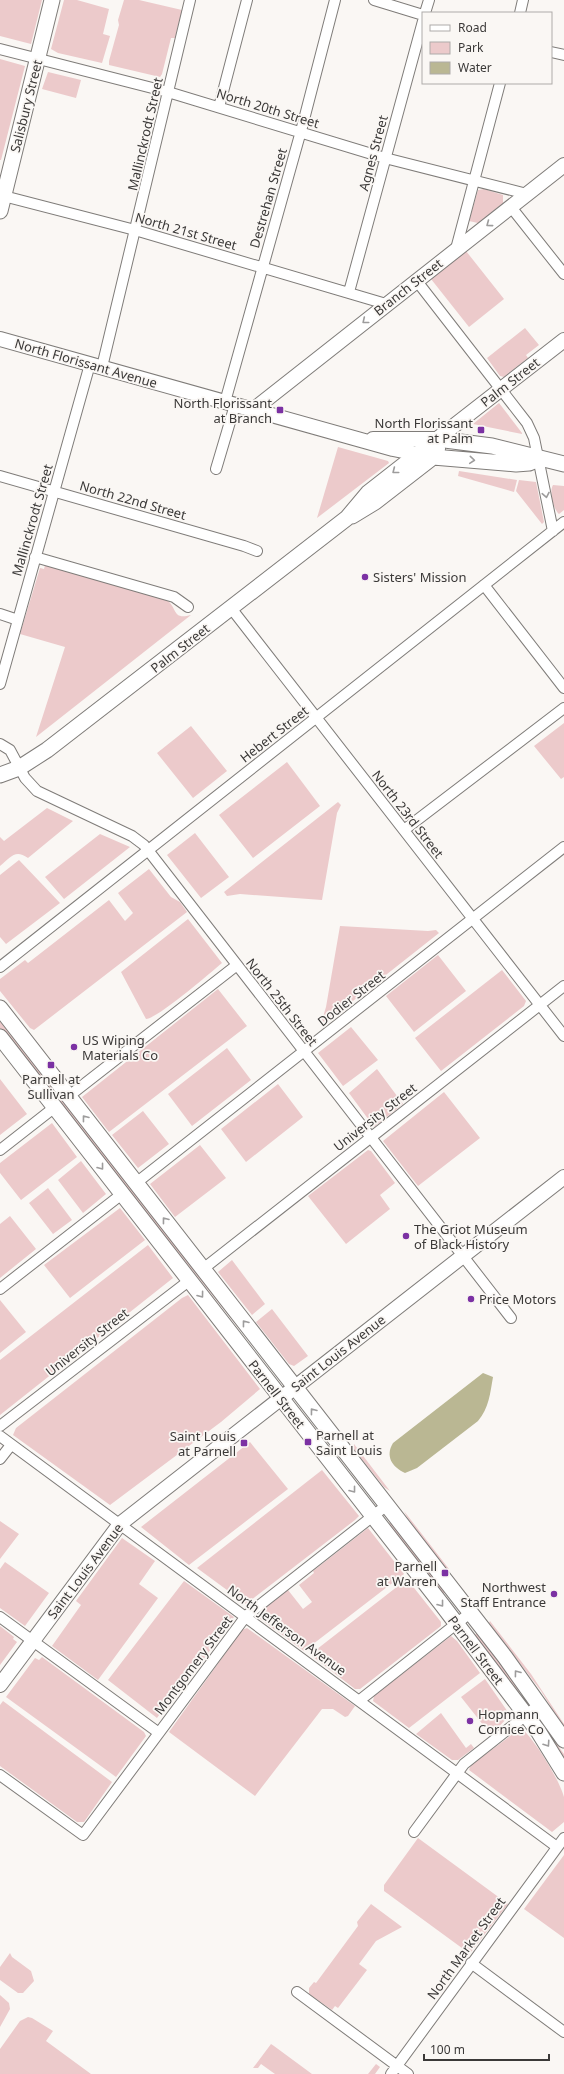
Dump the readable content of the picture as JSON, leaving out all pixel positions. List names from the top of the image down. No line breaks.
{"streets":{"main road":["Salisbury Street","North Florissant Avenue","Palm Street","Parnell Street"],"street":["North 20th Street","Mallinckrodt Street","Agnes Street","Destrehan Street","North 21st Street","Branch Street","North 22nd Street","Hebert Street","North 23rd Street","Dodier Street","North 25th Street","University Street","Saint Louis Avenue","North Jefferson Avenue","Montgomery Street","North Market Street"]},"crossings":[["Salisbury Street","North 20th Street"],["Salisbury Street","North 21st Street"],["North 20th Street","Mallinckrodt Street"],["North 20th Street","Agnes Street"],["North 20th Street","Destrehan Street"],["North 20th Street","Branch Street"],["Mallinckrodt Street","North 21st Street"],["Mallinckrodt Street","North Florissant Avenue"],["Mallinckrodt Street","North 22nd Street"],["Agnes Street","North 21st Street"],["Destrehan Street","North 21st Street"],["Destrehan Street","North Florissant Avenue"],["North 21st Street","Branch Street"],["Branch Street","North Florissant Avenue"],["North Florissant Avenue","Palm Street"],["Palm Street","North 23rd Street"],["Palm Street","North 25th Street"],["Hebert Street","North 23rd Street"],["Hebert Street","North 25th Street"],["North 23rd Street","Dodier Street"],["North 23rd Street","University Street"],["Dodier Street","North 25th Street"],["Dodier Street","Parnell Street"],["North 25th Street","University Street"],["North 25th Street","Saint Louis Avenue"],["University Street","Parnell Street"],["Saint Louis Avenue","Parnell Street"],["Saint Louis Avenue","North Jefferson Avenue"],["Parnell Street","Montgomery Street"],["North Jefferson Avenue","Montgomery Street"],["North Jefferson Avenue","North Market Street"]],"one_way":["Branch Street"],"places":{"transit":["North Florissant at Branch","North Florissant at Palm","Parnell at Sullivan","Parnell at Saint Louis","Saint Louis at Parnell","Parnell at Warren"],"other":["Sisters' Mission","US Wiping Materials Co","The Griot Museum of Black History","Price Motors","Northwest Staff Entrance","Hopmann Cornice Co"]},"legend":["Road","Park","Water"],"scale_bar":"100 m"}
